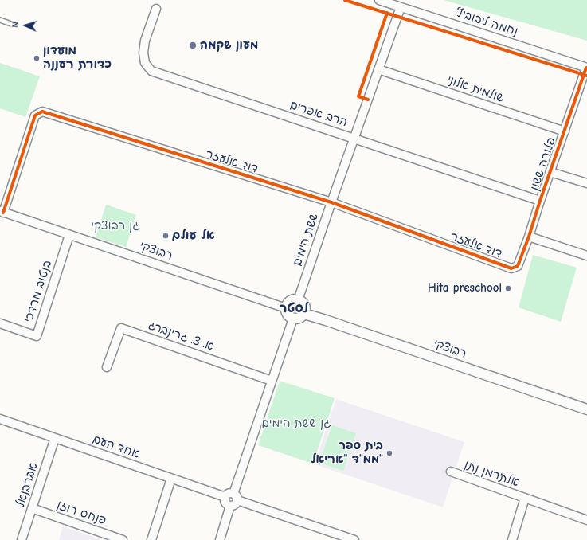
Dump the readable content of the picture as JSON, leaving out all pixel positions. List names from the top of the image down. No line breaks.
{"streets":{"street":["נחמה ליבוביץ","שולמית אלוני","הרב אפרים","דוד אלעזר","פלורה ששון","ששת הימים","רבוצקי","בנטוב מרדכי","א. צ. גרינברג","אחד העם","אלתרמן נתן","אברבנאל","פנחס רוזן"]},"crossings":[["נחמה ליבוביץ","פלורה ששון"],["נחמה ליבוביץ","ששת הימים"],["שולמית אלוני","פלורה ששון"],["שולמית אלוני","ששת הימים"],["הרב אפרים","פלורה ששון"],["הרב אפרים","ששת הימים"],["דוד אלעזר","פלורה ששון"],["דוד אלעזר","ששת הימים"],["דוד אלעזר","רבוצקי"],["ששת הימים","רבוצקי"],["רבוצקי","בנטוב מרדכי"],["אחד העם","אברבנאל"],["אברבנאל","פנחס רוזן"]],"districts":["לסטר"],"parks":["גן רבוצקי","גן ששת הימים"],"places":["מעון שקמה","מועדון כדורת רעננה","אל עולם","Hita preschool","בית ספר ממ\"ד \"אריאל\""],"north":"left"}
